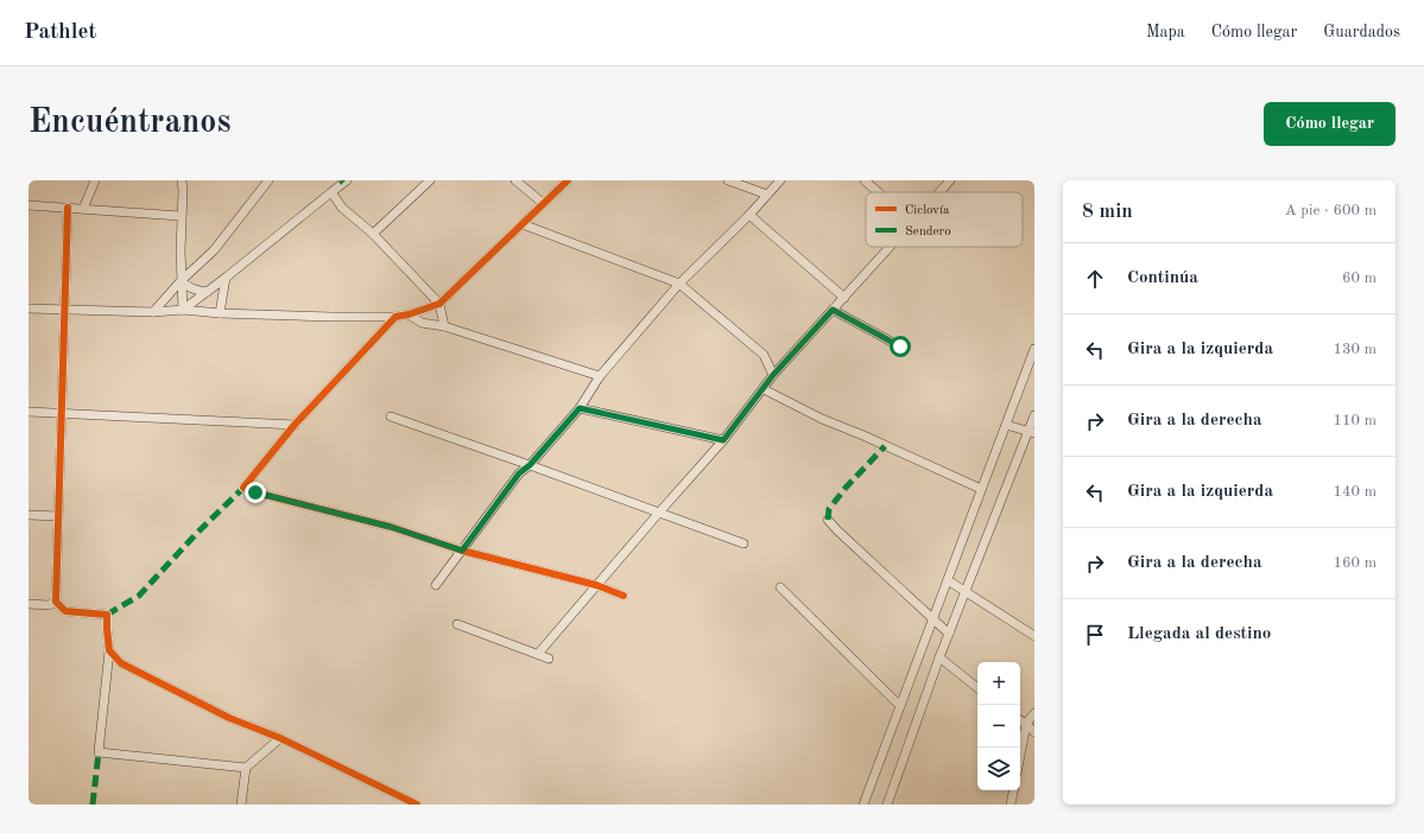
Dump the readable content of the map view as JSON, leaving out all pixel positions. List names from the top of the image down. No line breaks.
{"legend":["Ciclovía","Sendero"],"page":{"header":"Pathlet","nav":["Mapa","Cómo llegar","Guardados"],"buttons":"Cómo llegar","title":"Encuéntranos","heading":["8 min","A pie · 600 m"],"list":[["Continúa","60 m"],["Gira a la izquierda","130 m"],["Gira a la derecha","110 m"],["Gira a la izquierda","140 m"],["Gira a la derecha","160 m"],"Llegada al destino"],"map_buttons":["+","−"]}}
